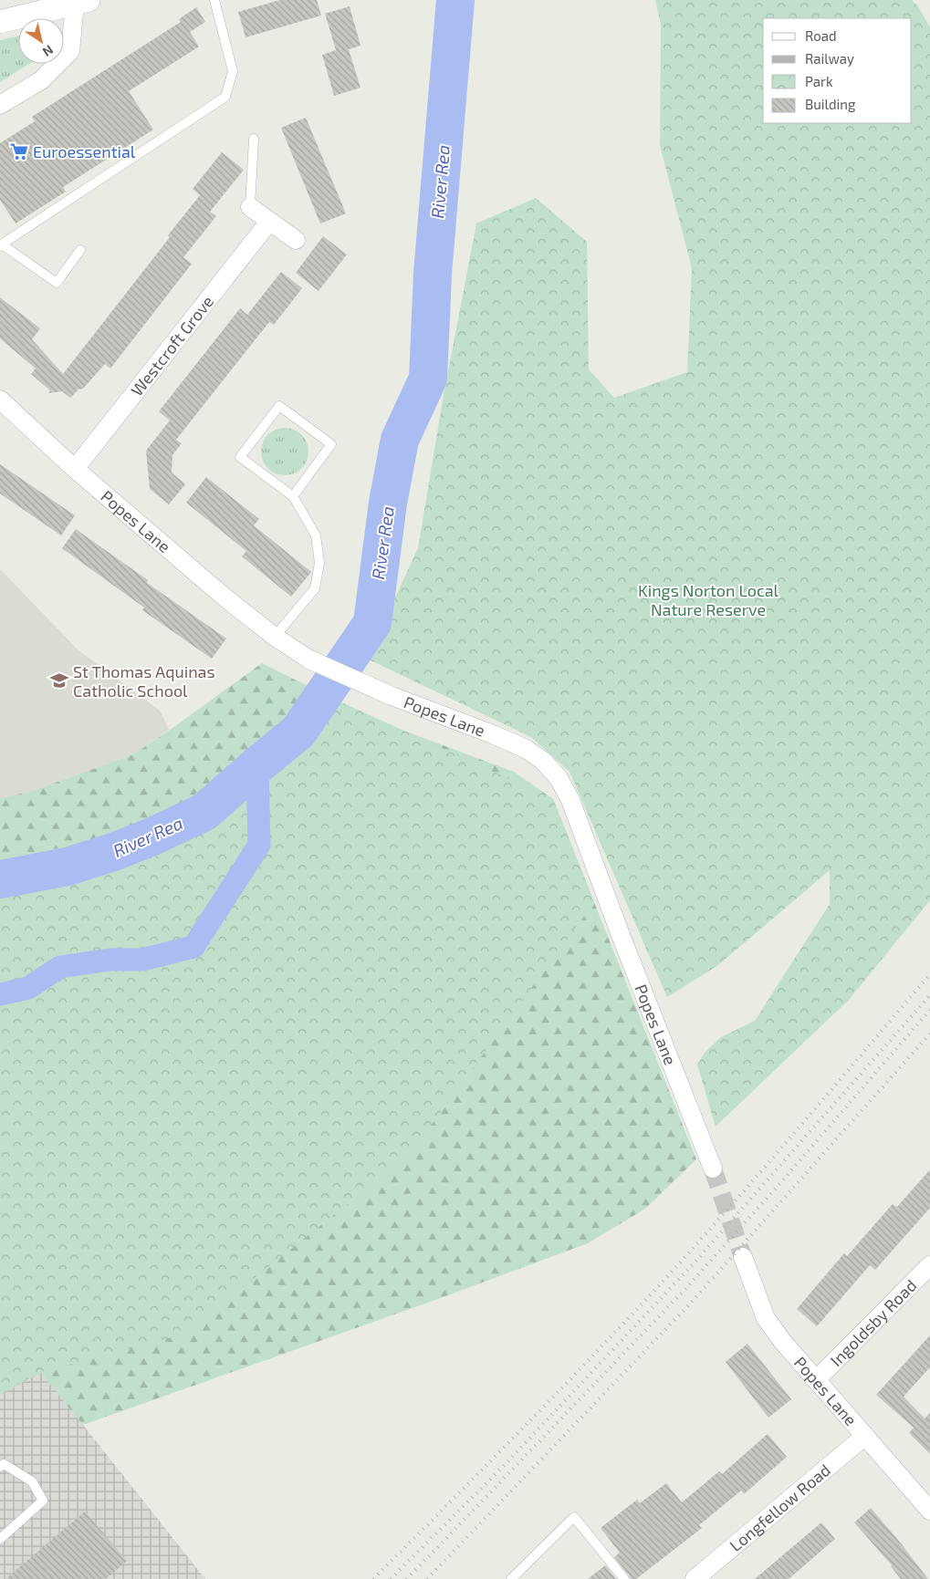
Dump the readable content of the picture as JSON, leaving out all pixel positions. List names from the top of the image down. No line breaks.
{"streets":{"street":["Westcroft Grove","Popes Lane","Ingoldsby Road","Longfellow Road"]},"crossings":[["Westcroft Grove","Popes Lane"],["Popes Lane","Ingoldsby Road"],["Popes Lane","Longfellow Road"]],"water":["River Rea"],"parks":["Kings Norton Local Nature Reserve"],"places":{"supermarket":["Euroessential"],"school or university":["St Thomas Aquinas Catholic School"]},"legend":["Road","Railway","Park","Building"],"north":"bottom right"}
